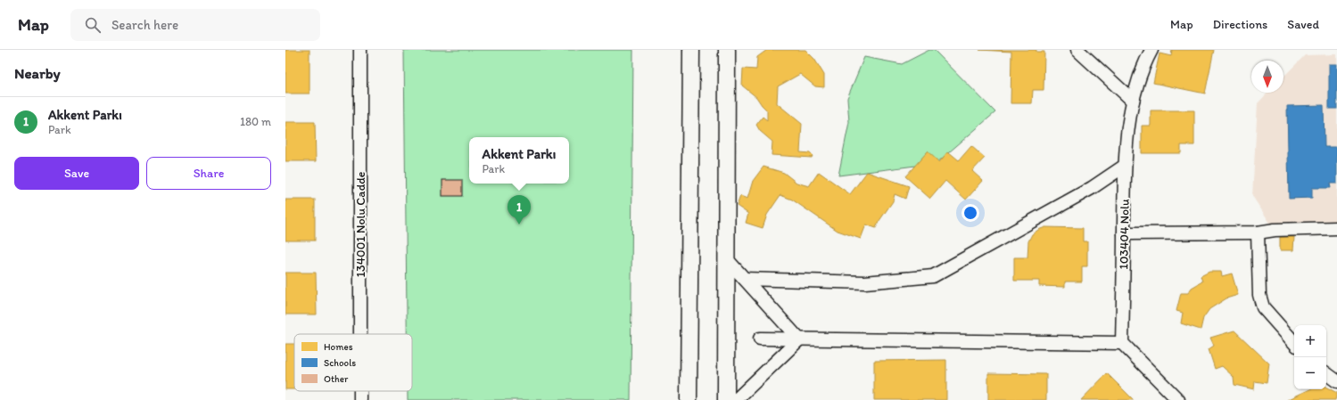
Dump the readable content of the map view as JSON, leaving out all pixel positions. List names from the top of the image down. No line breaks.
{"streets":{"street":["134001 Nolu Cadde","103404 Nolu"]},"legend":["Homes","Schools","Other"],"north":"bottom","page":{"header":"Map","search":"Search here","nav":["Map","Directions","Saved"],"heading":"Nearby","list":[{"mark":"1","name":"Akkent Parkı","note":"Park","value":"180 m"}],"popup":["Akkent Parkı","Park"],"buttons":["Save","Share"],"pins":"1","map_buttons":["+","−"]}}
